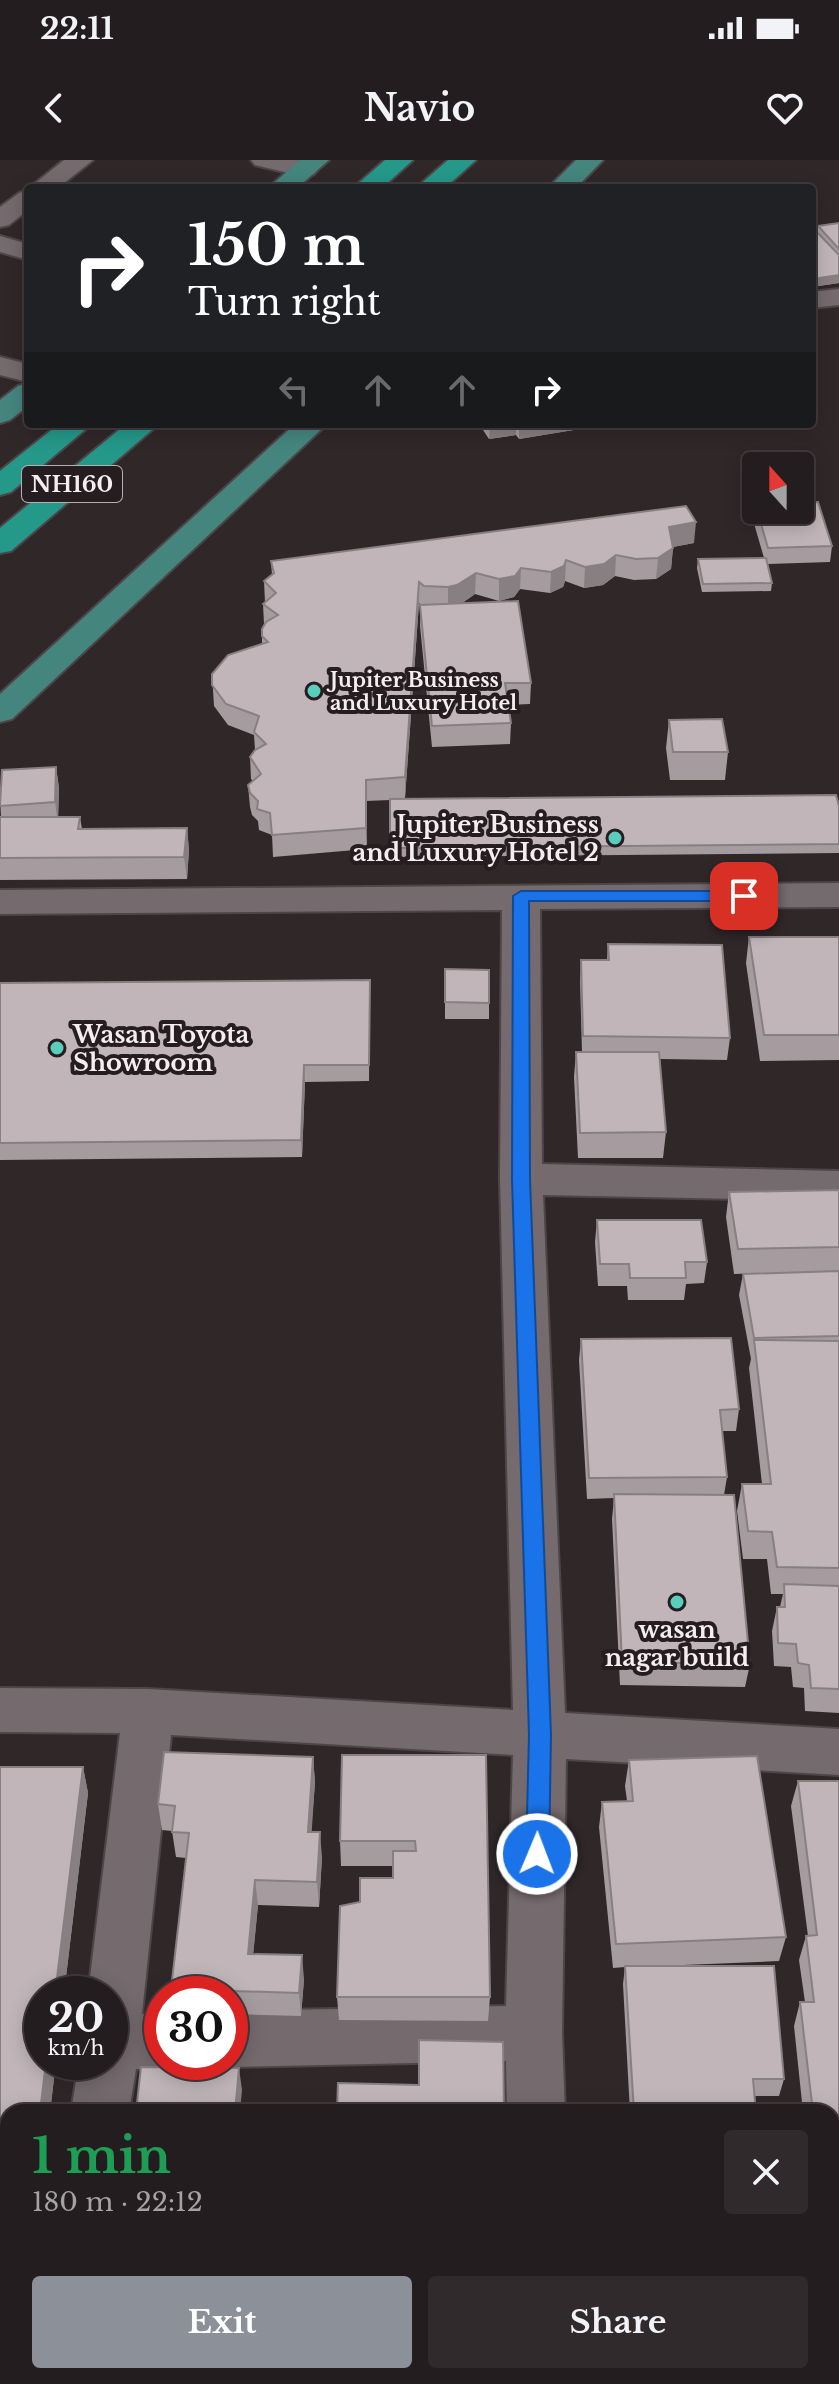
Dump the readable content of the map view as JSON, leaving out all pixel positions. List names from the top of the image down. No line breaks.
{"streets":{"highway":["NH160"]},"places":["Jupiter Business and Luxury Hotel","Jupiter Business and Luxury Hotel 2","Wasan Toyota Showroom","wasan nagar build"],"north":"top","page":{"status":"22:11","header":"Navio","turn":["150 m","Turn right"],"speed":"20 km/h","limit":"30","heading":["1 min","180 m · 22:12"],"buttons":["Exit","Share"]}}
